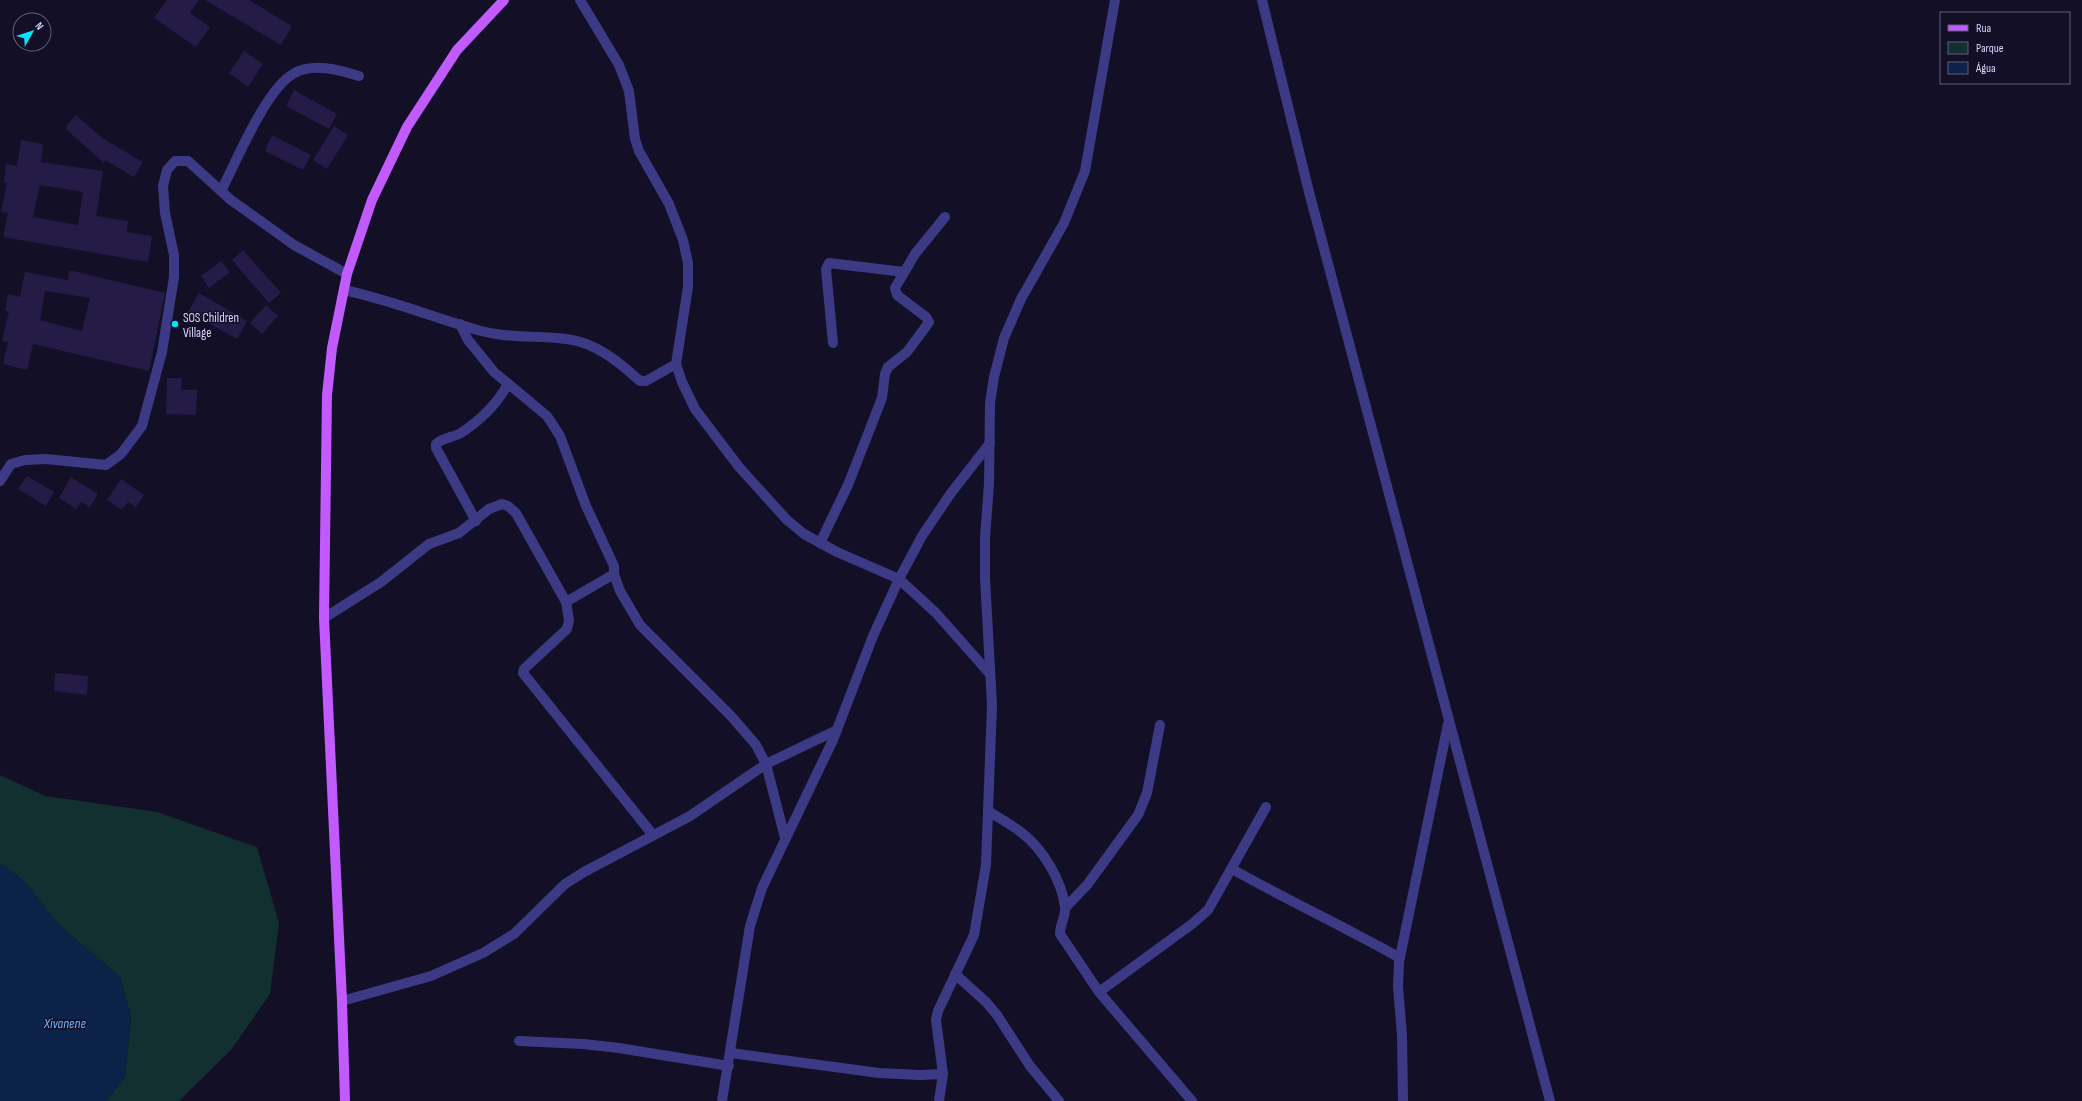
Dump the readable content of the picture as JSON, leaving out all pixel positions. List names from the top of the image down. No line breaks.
{"water":["Xivanene"],"places":["SOS Children Village"],"legend":["Rua","Parque","Água"],"north":"top right"}
